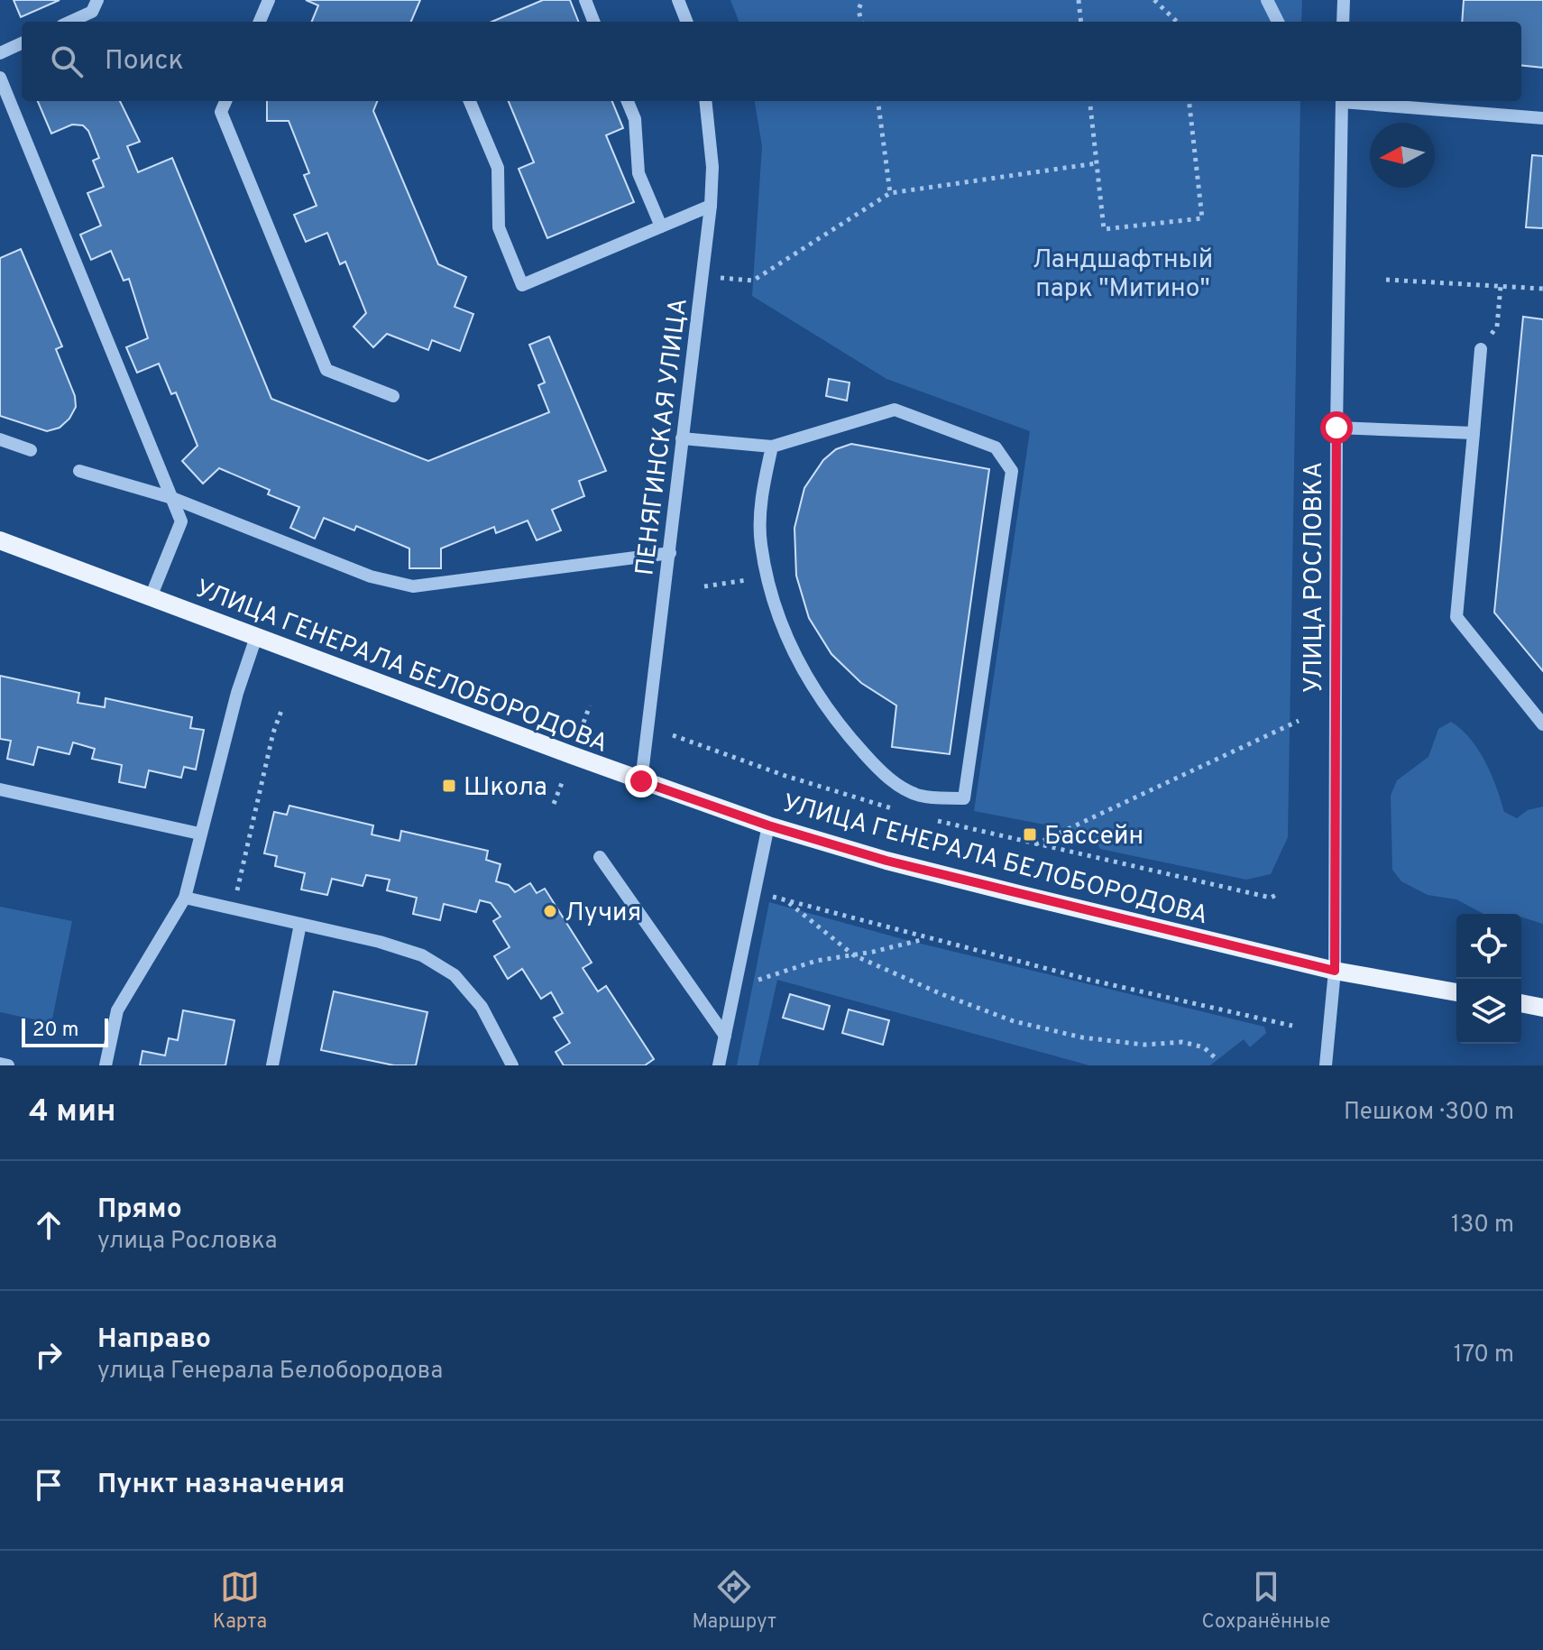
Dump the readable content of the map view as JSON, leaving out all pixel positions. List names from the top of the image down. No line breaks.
{"streets":{"main road":["УЛИЦА ГЕНЕРАЛА БЕЛОБОРОДОВА"],"street":["ПЕНЯГИНСКАЯ УЛИЦА","УЛИЦА РОСЛОВКА"]},"crossings":[["ПЕНЯГИНСКАЯ УЛИЦА","УЛИЦА ГЕНЕРАЛА БЕЛОБОРОДОВА"],["УЛИЦА РОСЛОВКА","УЛИЦА ГЕНЕРАЛА БЕЛОБОРОДОВА"]],"parks":["Ландшафтный парк \"Митино\""],"places":{"transit":["Школа","Бассейн"],"other":["Лучия"]},"scale_bar":"20 m","north":"left","page":{"search":"Поиск","scale":"20 m","heading":["4 мин","Пешком · 300 m"],"list":[["Прямо","улица Рословка","130 m"],["Направо","улица Генерала Белобородова","170 m"],"Пункт назначения"],"nav":["Карта","Маршрут","Сохранённые"]}}
